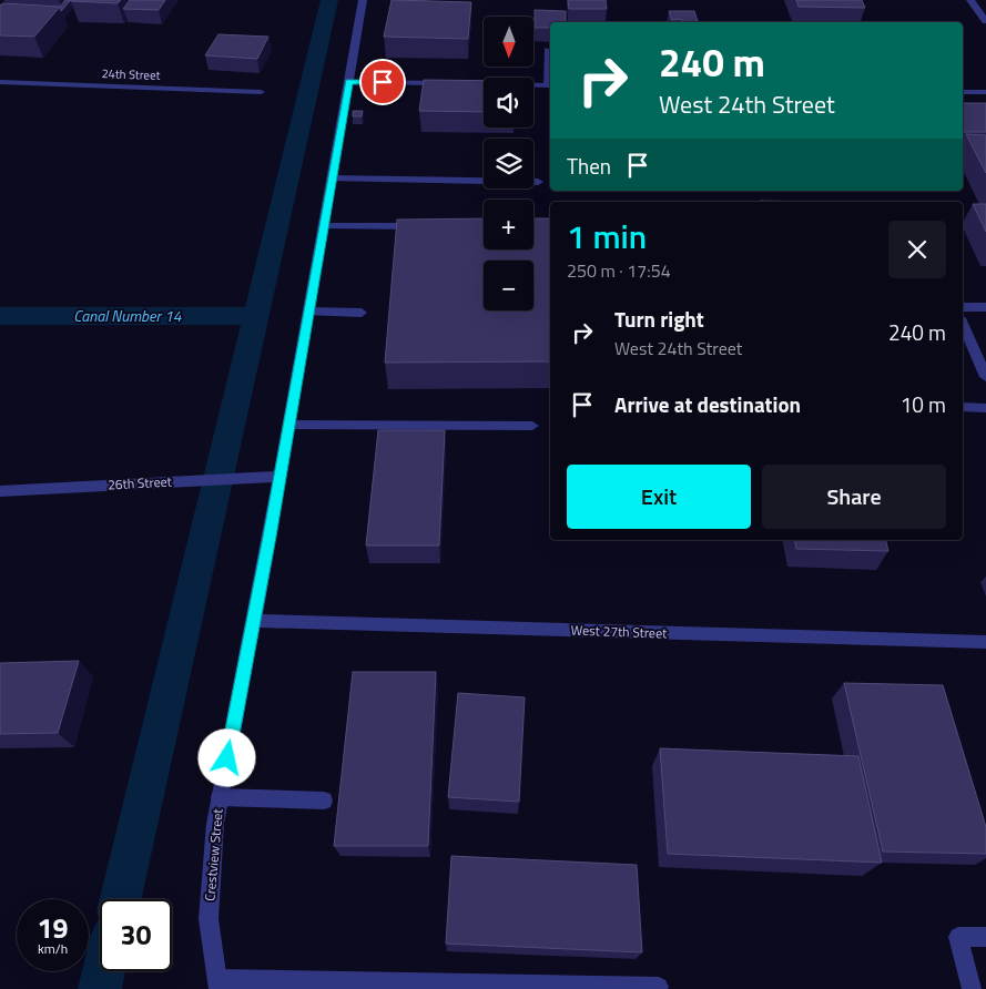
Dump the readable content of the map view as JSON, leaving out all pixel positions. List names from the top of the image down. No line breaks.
{"streets":{"street":["24th Street","26th Street","West 27th Street","Crestview Street"]},"crossings":[["26th Street","Crestview Street"],["West 27th Street","Crestview Street"]],"water":["Canal Number 14"],"north":"bottom","page":{"map_buttons":["+","−"],"turn":["240 m","West 24th Street"],"then":"Then","heading":["1 min","250 m · 17:54"],"list":[{"name":"Turn right","note":"West 24th Street","value":"240 m"},{"name":"Arrive at destination","value":"10 m"}],"buttons":["Exit","Share"],"speed":"19 km/h","limit":"30"}}
